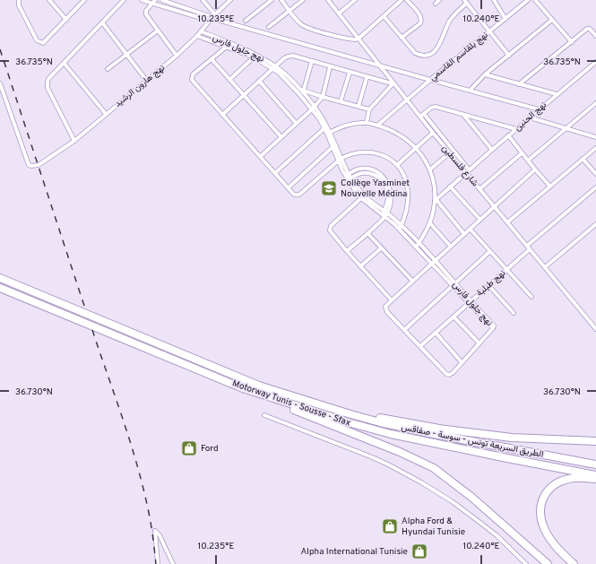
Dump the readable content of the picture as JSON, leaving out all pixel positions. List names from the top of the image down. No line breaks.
{"streets":{"highway":["Motorway Tunis - Sousse - Sfax","الطريق السريعة تونس - سوسة - صفاقس"],"street":["نهج جلول فارس","نهج بلقاسم القاسمي","نهج هارون الرشيد","نهج الحنين","شارع فلسطين","نهج طبلبة"]},"crossings":[["نهج جلول فارس","نهج هارون الرشيد"],["نهج جلول فارس","نهج طبلبة"],["نهج بلقاسم القاسمي","شارع فلسطين"],["نهج الحنين","شارع فلسطين"],["شارع فلسطين","نهج طبلبة"],["Motorway Tunis - Sousse - Sfax","الطريق السريعة تونس - سوسة - صفاقس"]],"places":{"school or university":["Collège Yasminet Nouvelle Médina"],"shop":["Ford","Alpha Ford & Hyundai Tunisie","Alpha International Tunisie"]},"coordinates":["10.235°E","10.240°E","36.735°N","36.730°N"]}
